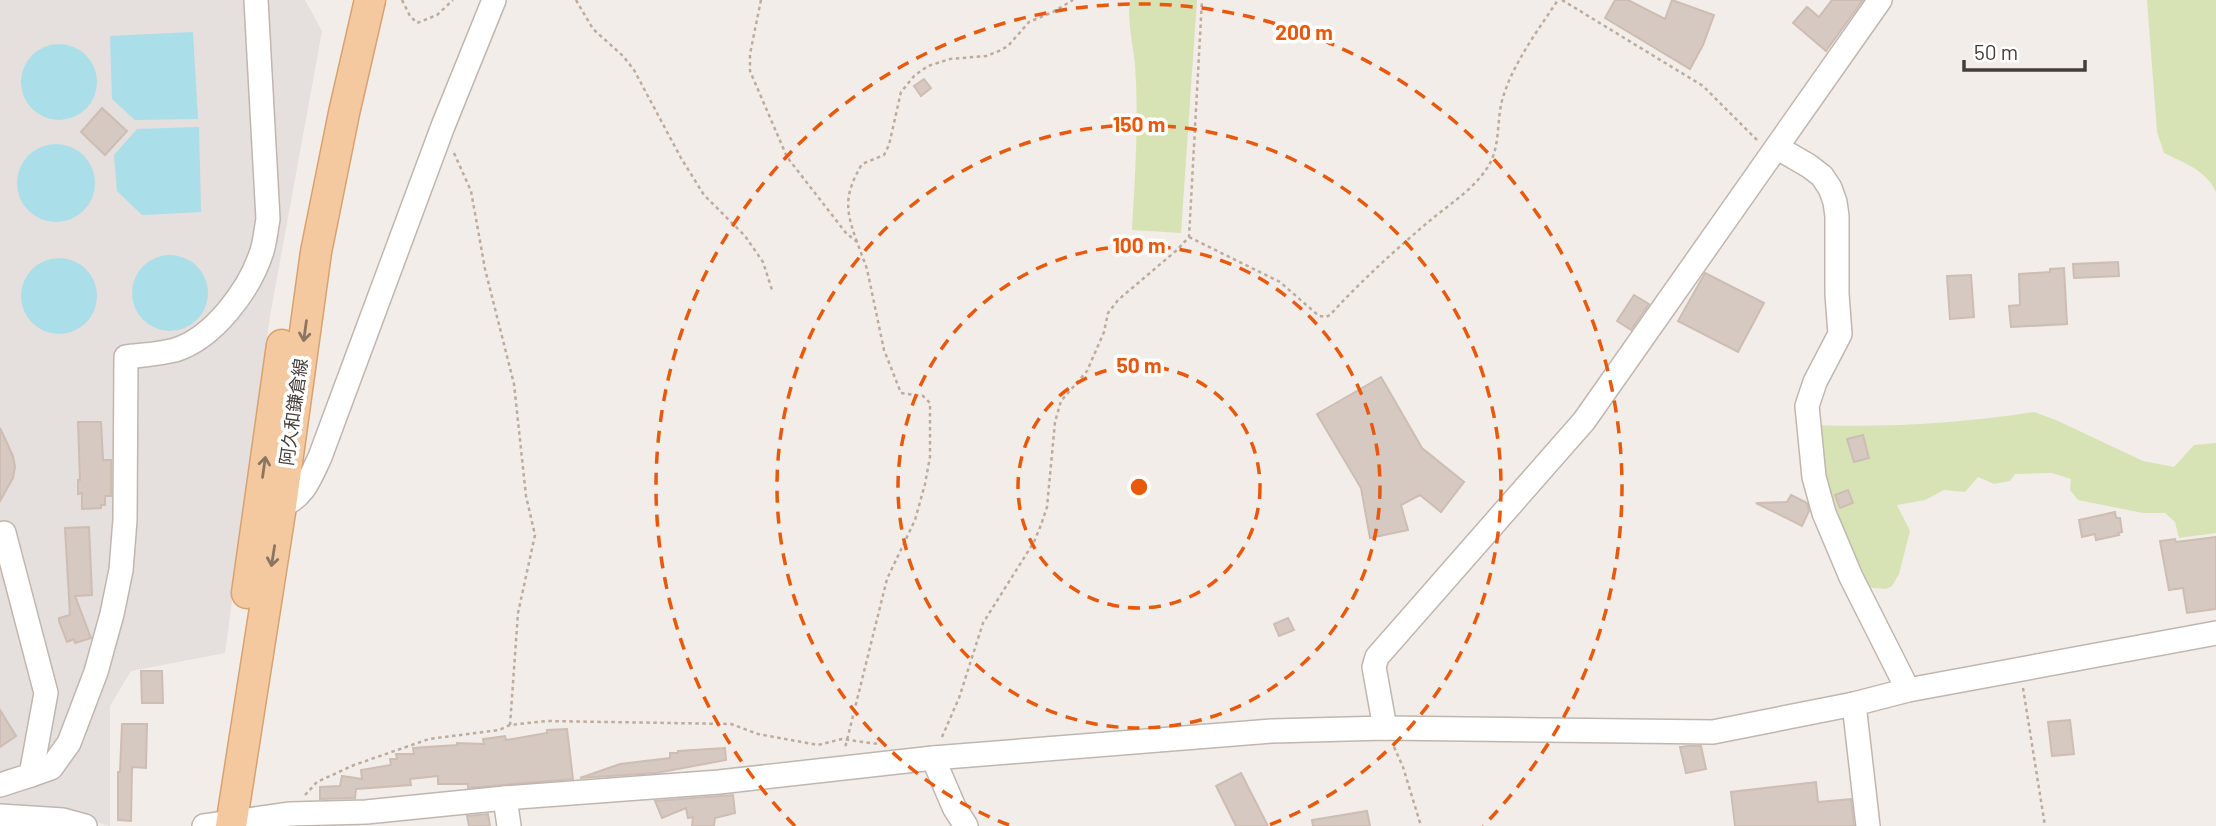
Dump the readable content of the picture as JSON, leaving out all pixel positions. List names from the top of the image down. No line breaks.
{"streets":{"main road":["阿久和鎌倉線"]},"scale_bar":"50 m","rings":["200 m","150 m","100 m","50 m"]}
